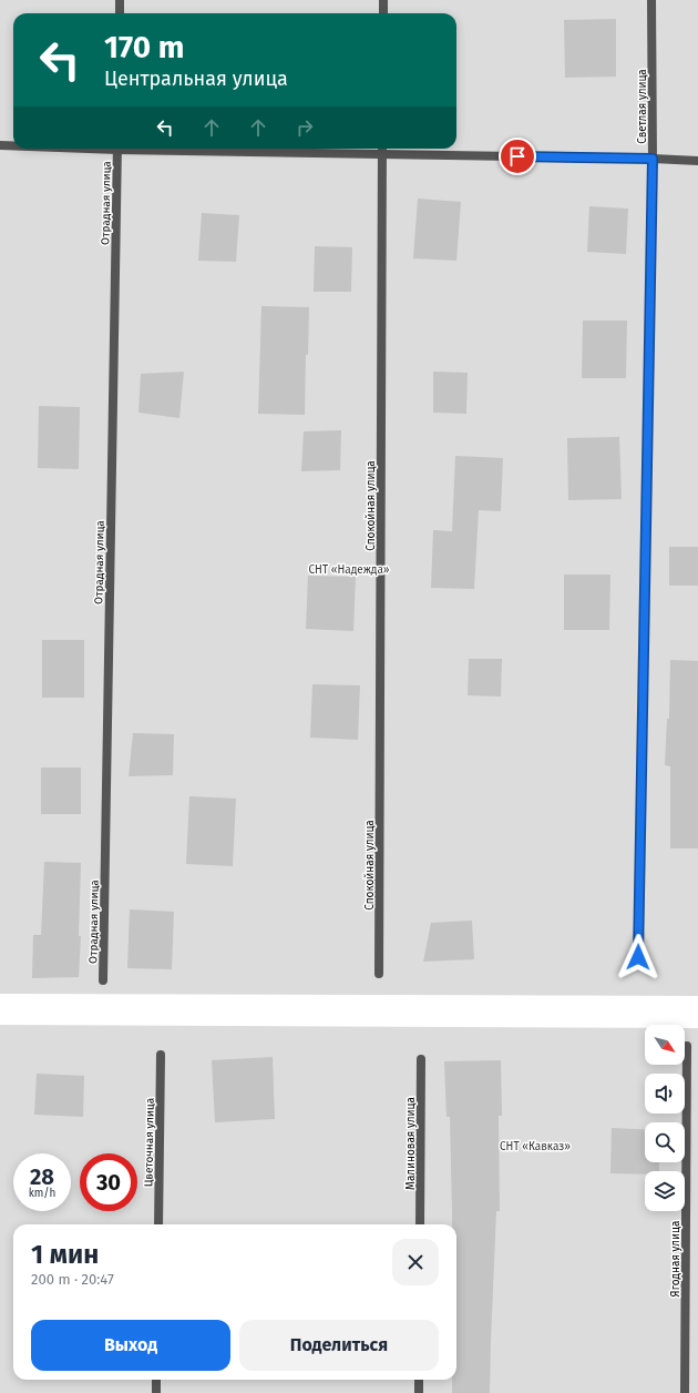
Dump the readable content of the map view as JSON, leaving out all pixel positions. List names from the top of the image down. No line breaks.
{"streets":{"street":["Светлая улица","Отрадная улица","Спокойная улица","Цветочная улица","Малиновая улица","Ягодная улица"]},"parks":["СНТ «Надежда»","СНТ «Кавказ»"],"north":"bottom right","page":{"turn":["170 m","Центральная улица"],"speed":"28 km/h","limit":"30","heading":["1 мин","200 m · 20:47"],"buttons":["Выход","Поделиться"]}}
